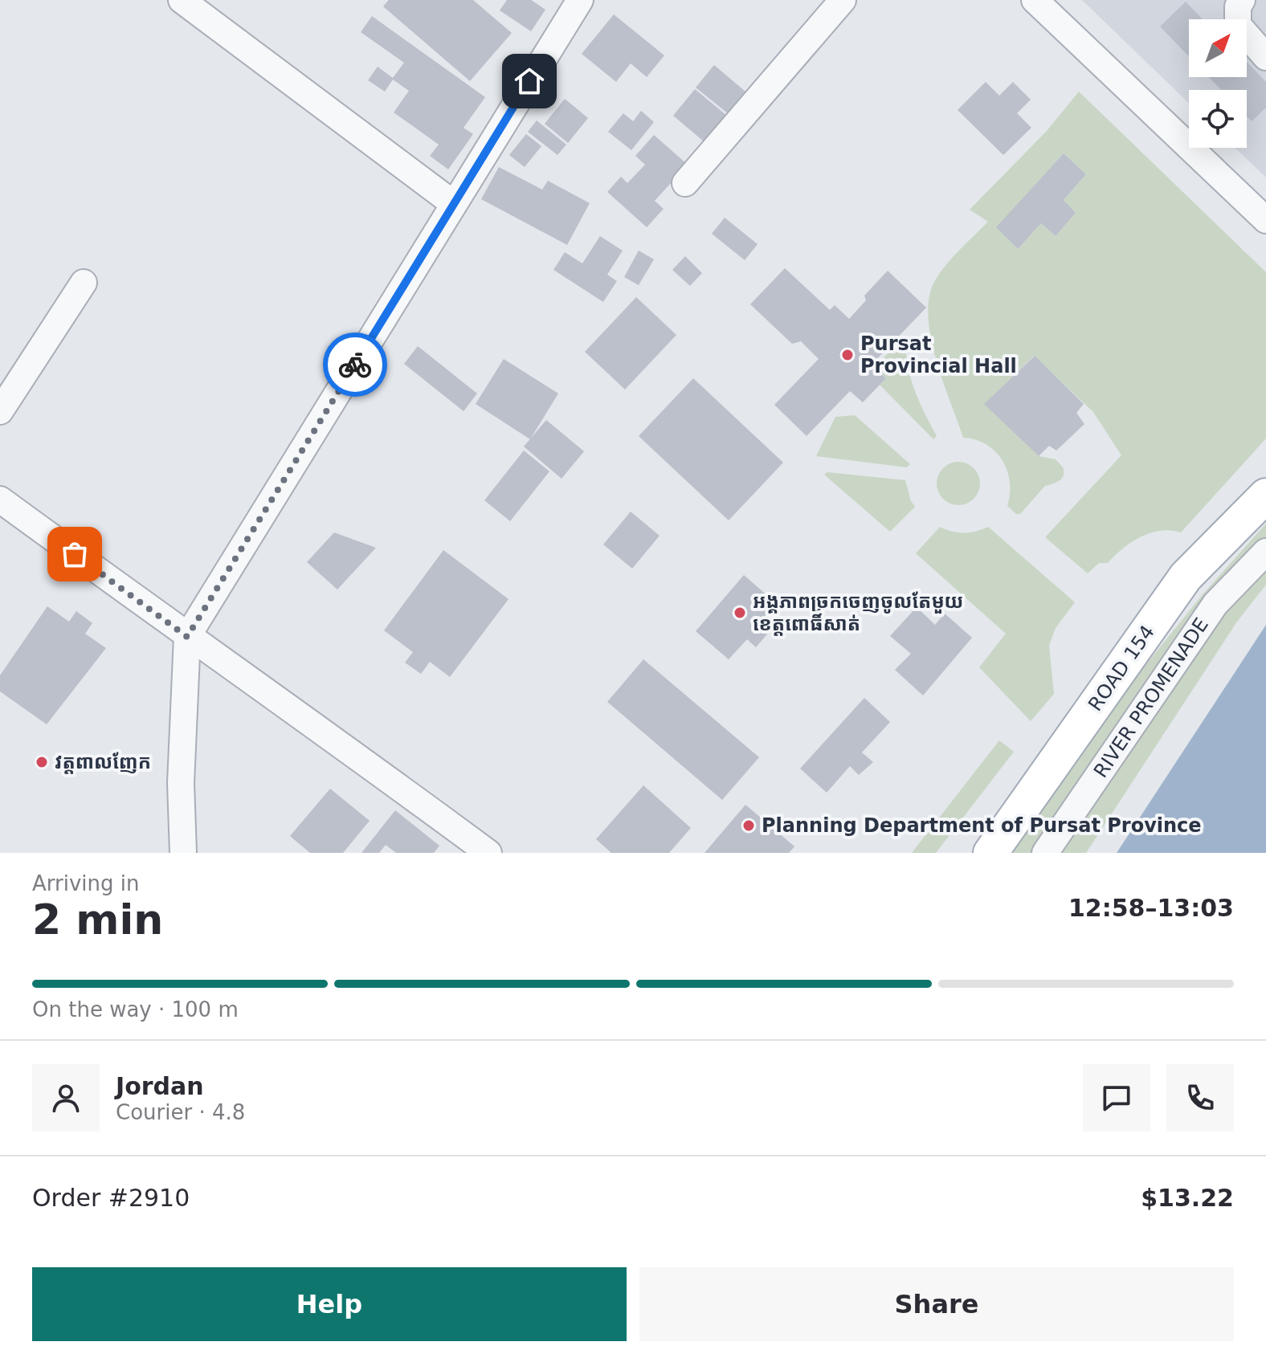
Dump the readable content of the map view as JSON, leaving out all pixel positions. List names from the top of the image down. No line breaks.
{"streets":{"main road":["ROAD 154"],"street":["RIVER PROMENADE"]},"places":["Pursat Provincial Hall","អង្គភាពច្រកចេញចូលតែមួយ ខេត្តពោធិ៍សាត់","វត្តពាលញែក","Planning Department of Pursat Province"],"north":"top right","page":{"heading":["2 min","Arriving in","12:58–13:03"],"panel":["Jordan","Courier · 4.8","Order #2910","$13.22"],"bar":"On the way · 100 m","buttons":["Help","Share"]}}
